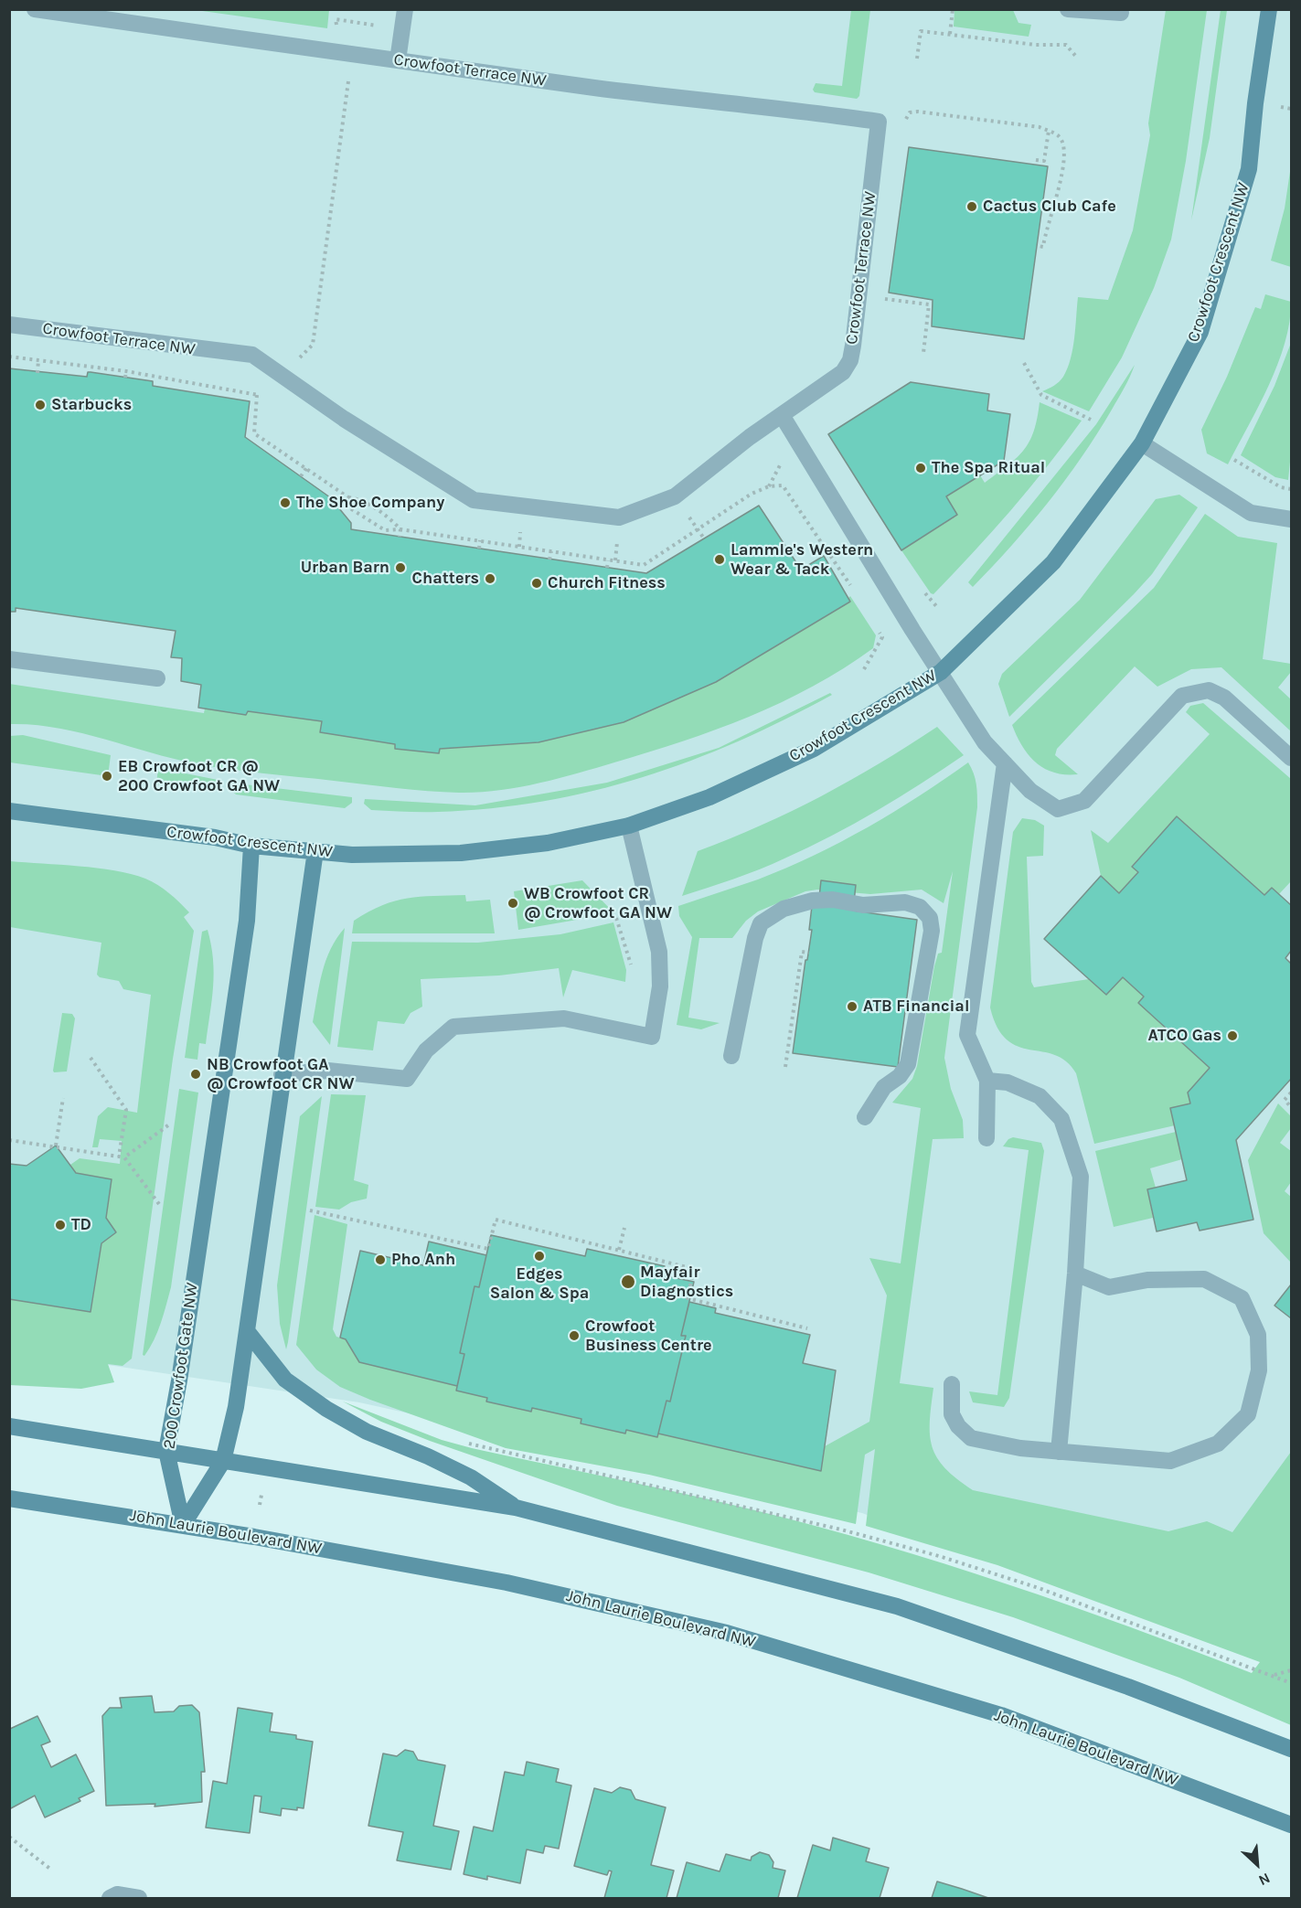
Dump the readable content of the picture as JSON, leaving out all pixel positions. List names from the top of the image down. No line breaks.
{"streets":{"street":["Crowfoot Terrace NW","Crowfoot Crescent NW","200 Crowfoot Gate NW","John Laurie Boulevard NW"]},"crossings":[["Crowfoot Crescent NW","200 Crowfoot Gate NW"],["200 Crowfoot Gate NW","John Laurie Boulevard NW"]],"places":["Cactus Club Cafe","Starbucks","The Spa Ritual","The Shoe Company","Lammle's Western Wear & Tack","Urban Barn","Chatters","Church Fitness","EB Crowfoot CR @ 200 Crowfoot GA NW","WB Crowfoot CR @ Crowfoot GA NW","ATB Financial","ATCO Gas","NB Crowfoot GA @ Crowfoot CR NW","TD","Edges Salon & Spa","Pho Anh","Mayfair Diagnostics","Crowfoot Business Centre"],"north":"bottom right"}
